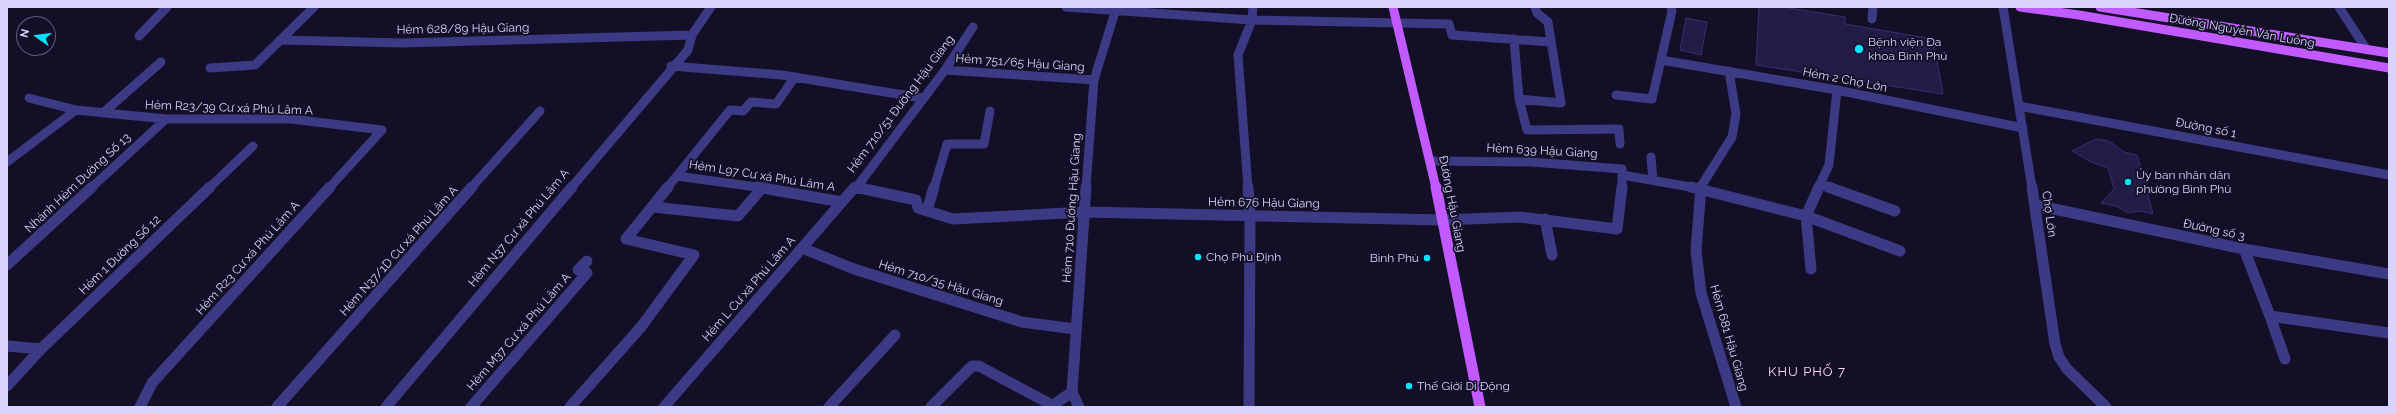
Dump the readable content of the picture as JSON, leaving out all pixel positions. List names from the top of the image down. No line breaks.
{"streets":{"main road":["Đường Nguyễn Văn Luông","Đường Hậu Giang"],"street":["Hẻm 628/89 Hậu Giang","Hẻm 751/65 Hậu Giang","Hẻm 2 Chợ Lớn","Hẻm 710/51 Đường Hậu Giang","Hẻm R23/39 Cư xá Phú Lâm A","Đường số 1","Hẻm 639 Hậu Giang","Hẻm L97 Cư xá Phú Lâm A","Nhánh Hẻm Đường Số 13","Hẻm 676 Hậu Giang","Hẻm 710 Đường Hậu Giang","Chợ Lớn","Hẻm N37 Cư xá Phú Lâm A","Đường số 3","Hẻm N37/1D Cư xá Phú Lâm A","Hẻm 1 Đường Số 12","Hẻm R23 Cư xá Phú Lâm A","Hẻm 710/35 Hậu Giang","Hẻm L Cư xá Phú Lâm A","Hẻm M37 Cư xá Phú Lâm A","Hẻm 681 Hậu Giang"]},"crossings":[["Hẻm 628/89 Hậu Giang","Hẻm N37 Cư xá Phú Lâm A"],["Hẻm 751/65 Hậu Giang","Hẻm 710/51 Đường Hậu Giang"],["Hẻm 751/65 Hậu Giang","Hẻm 710 Đường Hậu Giang"],["Hẻm 2 Chợ Lớn","Chợ Lớn"],["Hẻm 2 Chợ Lớn","Hẻm 681 Hậu Giang"],["Hẻm 710/51 Đường Hậu Giang","Hẻm 676 Hậu Giang"],["Hẻm 710/51 Đường Hậu Giang","Hẻm 710 Đường Hậu Giang"],["Hẻm 710/51 Đường Hậu Giang","Hẻm L Cư xá Phú Lâm A"],["Hẻm R23/39 Cư xá Phú Lâm A","Nhánh Hẻm Đường Số 13"],["Hẻm R23/39 Cư xá Phú Lâm A","Hẻm R23 Cư xá Phú Lâm A"],["Đường số 1","Chợ Lớn"],["Hẻm 639 Hậu Giang","Hẻm 676 Hậu Giang"],["Hẻm 639 Hậu Giang","Đường Hậu Giang"],["Hẻm L97 Cư xá Phú Lâm A","Hẻm L Cư xá Phú Lâm A"],["Hẻm 676 Hậu Giang","Đường Hậu Giang"],["Hẻm 676 Hậu Giang","Hẻm 710 Đường Hậu Giang"],["Hẻm 710 Đường Hậu Giang","Hẻm 710/35 Hậu Giang"],["Chợ Lớn","Đường số 3"],["Hẻm 710/35 Hậu Giang","Hẻm L Cư xá Phú Lâm A"]],"districts":["KHU PHỐ 7"],"places":["Bệnh viện Đa khoa Bình Phú","Ủy ban nhân dân phường Bình Phú","Chợ Phú Định","Bình Phú","Thế Giới Di Động"],"north":"left"}
